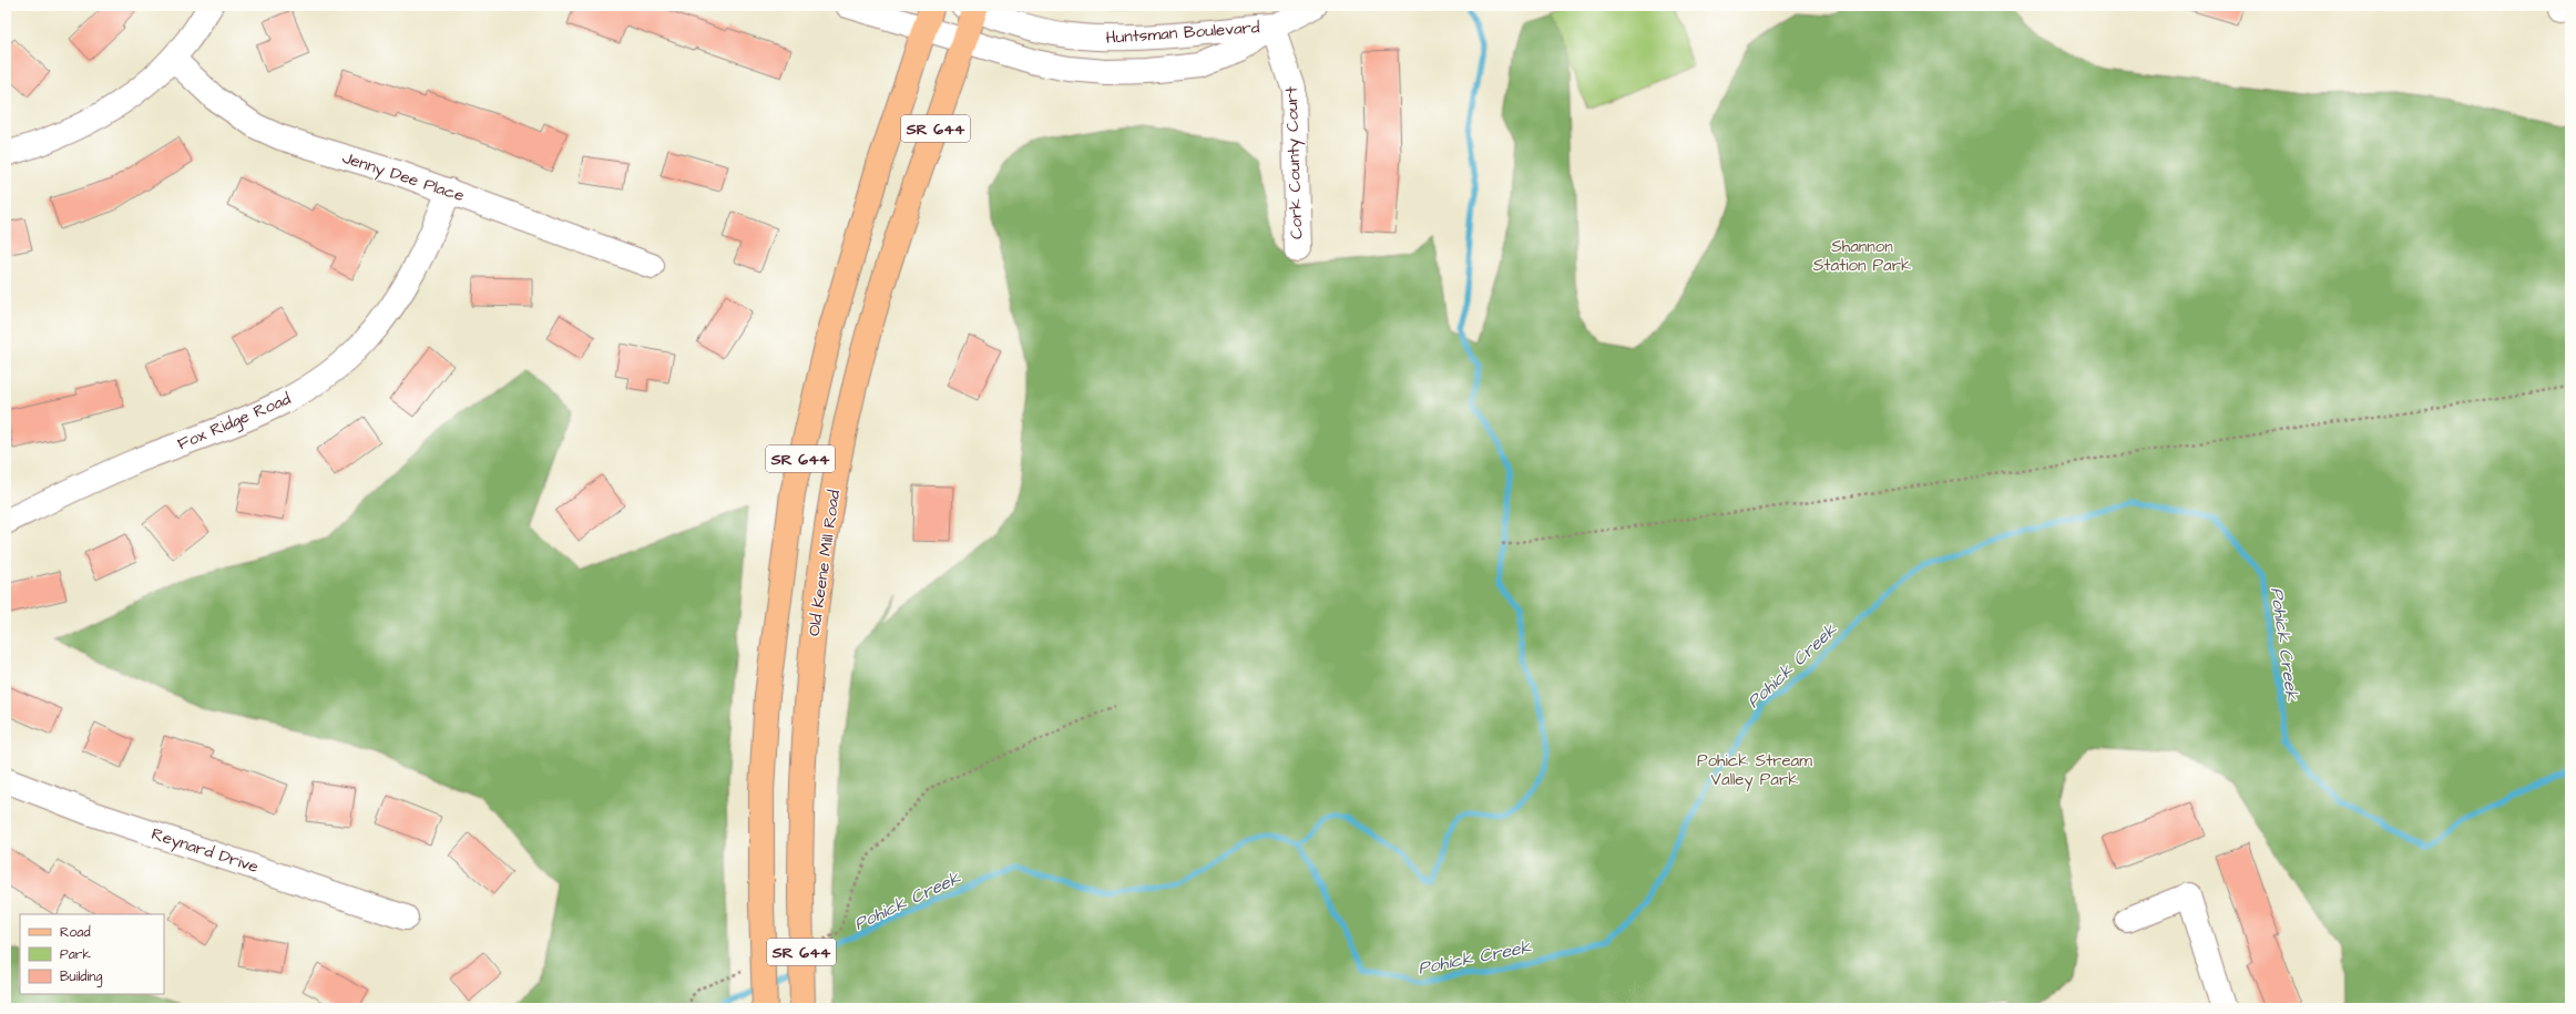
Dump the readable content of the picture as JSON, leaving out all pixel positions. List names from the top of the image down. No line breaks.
{"streets":{"main road":["SR 644","Old Keene Mill Road"],"street":["Huntsman Boulevard","Cork County Court","Jenny Dee Place","Fox Ridge Road","Reynard Drive"]},"crossings":[["Huntsman Boulevard","SR 644"],["Huntsman Boulevard","Cork County Court"],["Huntsman Boulevard","Old Keene Mill Road"],["Jenny Dee Place","Fox Ridge Road"]],"water":["Pohick Creek"],"parks":["Shannon Station Park","Pohick Stream Valley Park"],"legend":["Road","Park","Building"]}
